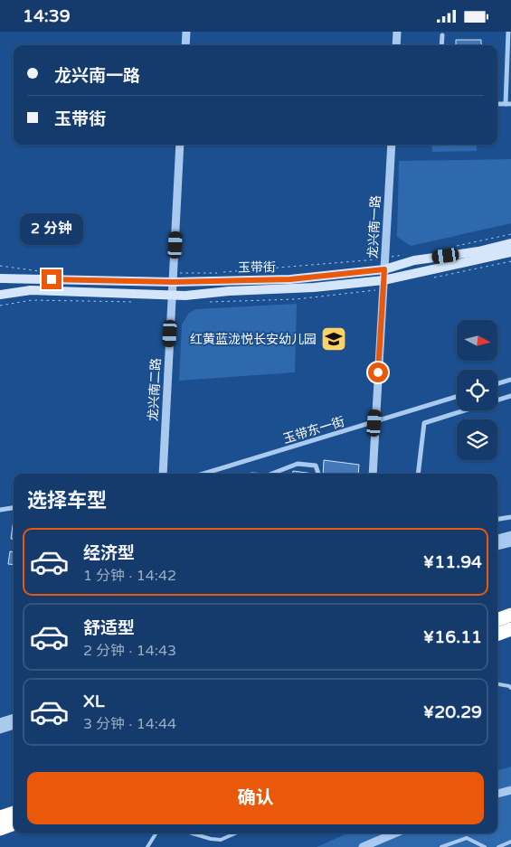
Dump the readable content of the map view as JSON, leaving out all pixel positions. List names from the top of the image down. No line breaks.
{"streets":{"main road":["玉带街"],"street":["龙兴南一路","龙兴南二路","玉带东一街"]},"crossings":[["龙兴南一路","玉带街"],["龙兴南一路","玉带东一街"],["玉带街","龙兴南二路"]],"places":{"school or university":["红黄蓝泷悦长安幼儿园"]},"north":"right","page":{"status":"14:39","banner":["龙兴南一路","玉带街"],"bubble":"2 分钟","heading":"选择车型","list":[{"name":"经济型","note":"1 分钟 · 14:42","value":"¥11.94"},{"name":"舒适型","note":"2 分钟 · 14:43","value":"¥16.11"},{"name":"XL","note":"3 分钟 · 14:44","value":"¥20.29"}],"buttons":"确认"}}
